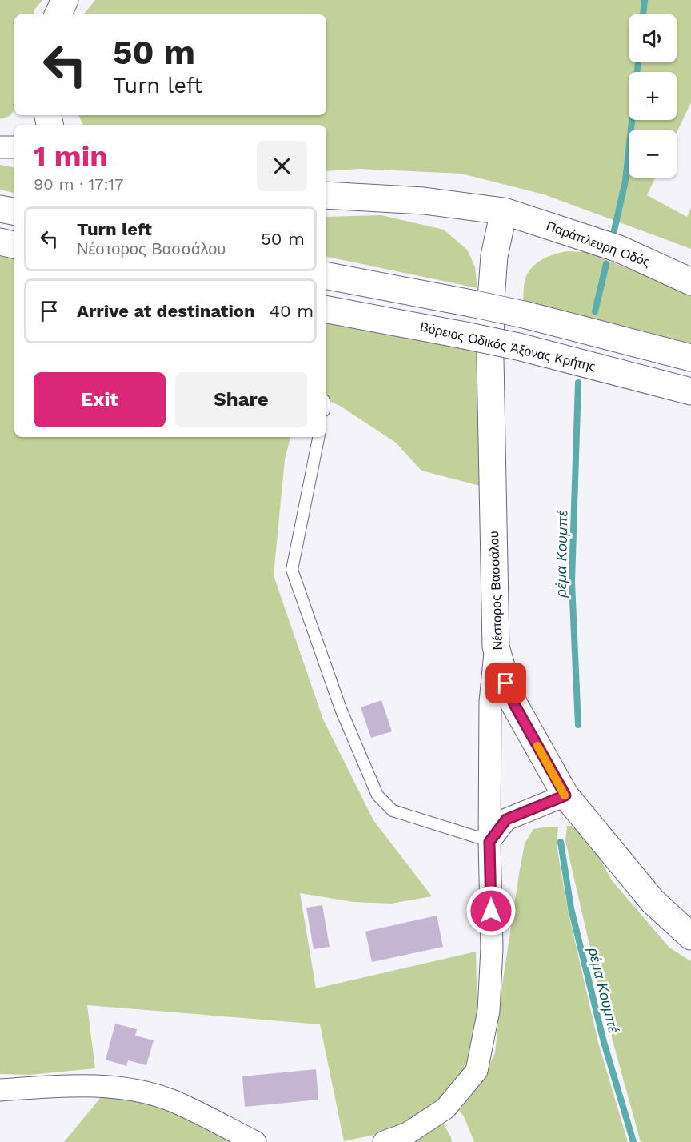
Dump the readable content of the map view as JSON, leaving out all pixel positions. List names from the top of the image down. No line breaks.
{"streets":{"main road":["Παράπλευρη Οδός","Βόρειος Οδικός Άξονας Κρήτης","Νέστορος Βασσάλου"]},"crossings":[["Παράπλευρη Οδός","Νέστορος Βασσάλου"]],"water":["ρέμα Κουμπέ"],"page":{"map_buttons":["+","−"],"turn":["50 m","Turn left"],"heading":["1 min","90 m · 17:17"],"list":[{"name":"Turn left","note":"Νέστορος Βασσάλου","value":"50 m"},{"name":"Arrive at destination","value":"40 m"}],"buttons":["Exit","Share"]}}
